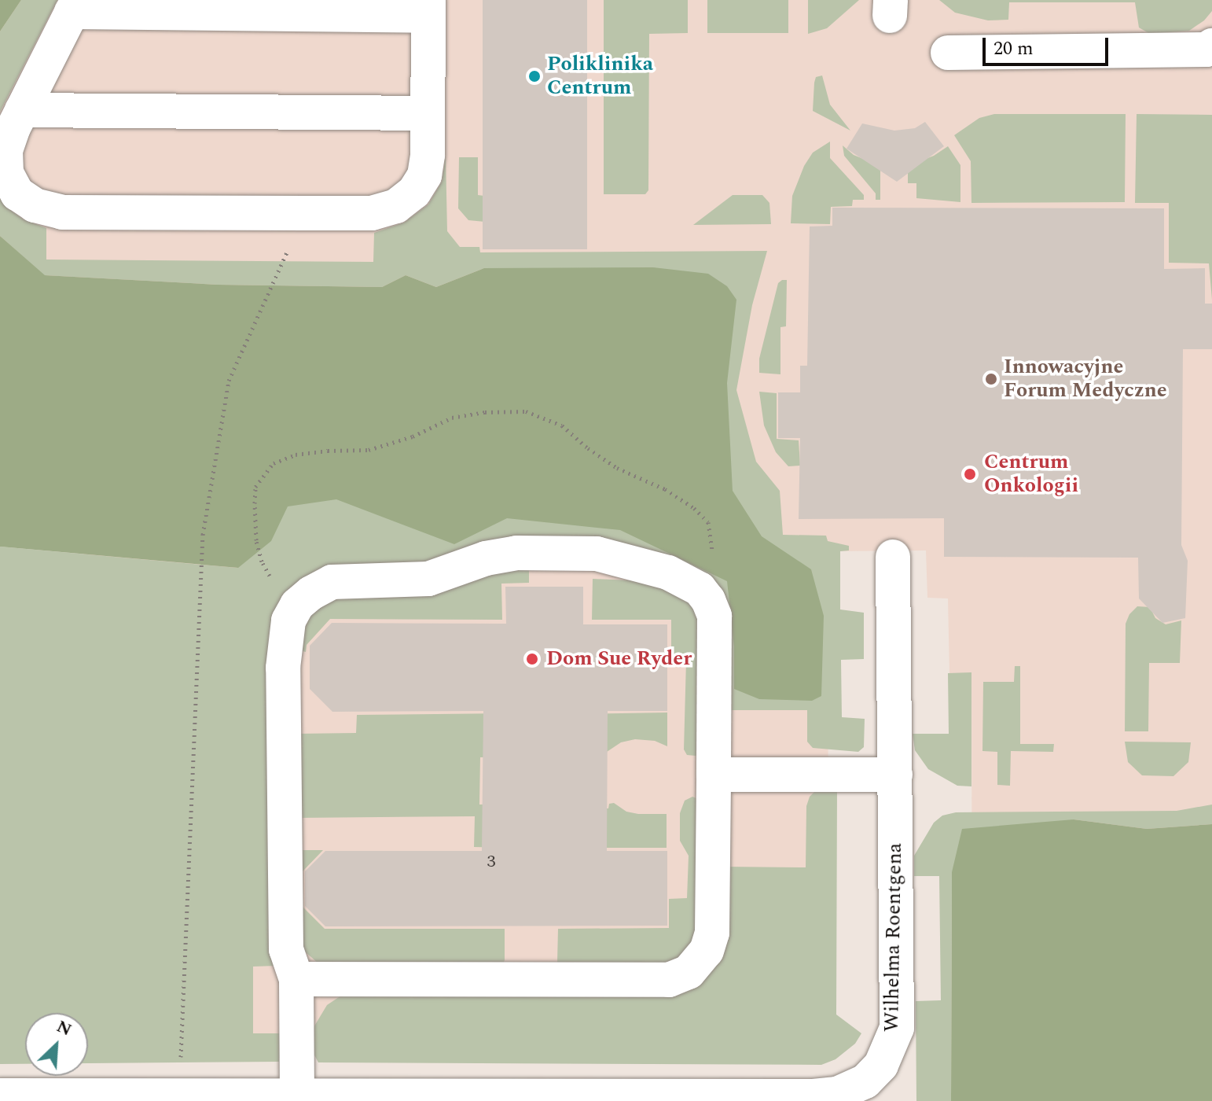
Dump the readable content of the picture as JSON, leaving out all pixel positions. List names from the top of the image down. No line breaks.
{"streets":{"street":["Wilhelma Roentgena"]},"places":["Poliklinika Centrum","Innowacyjne Forum Medyczne","Centrum Onkologii","Dom Sue Ryder"],"house_numbers":["3"],"scale_bar":"20 m","north":"top right"}
